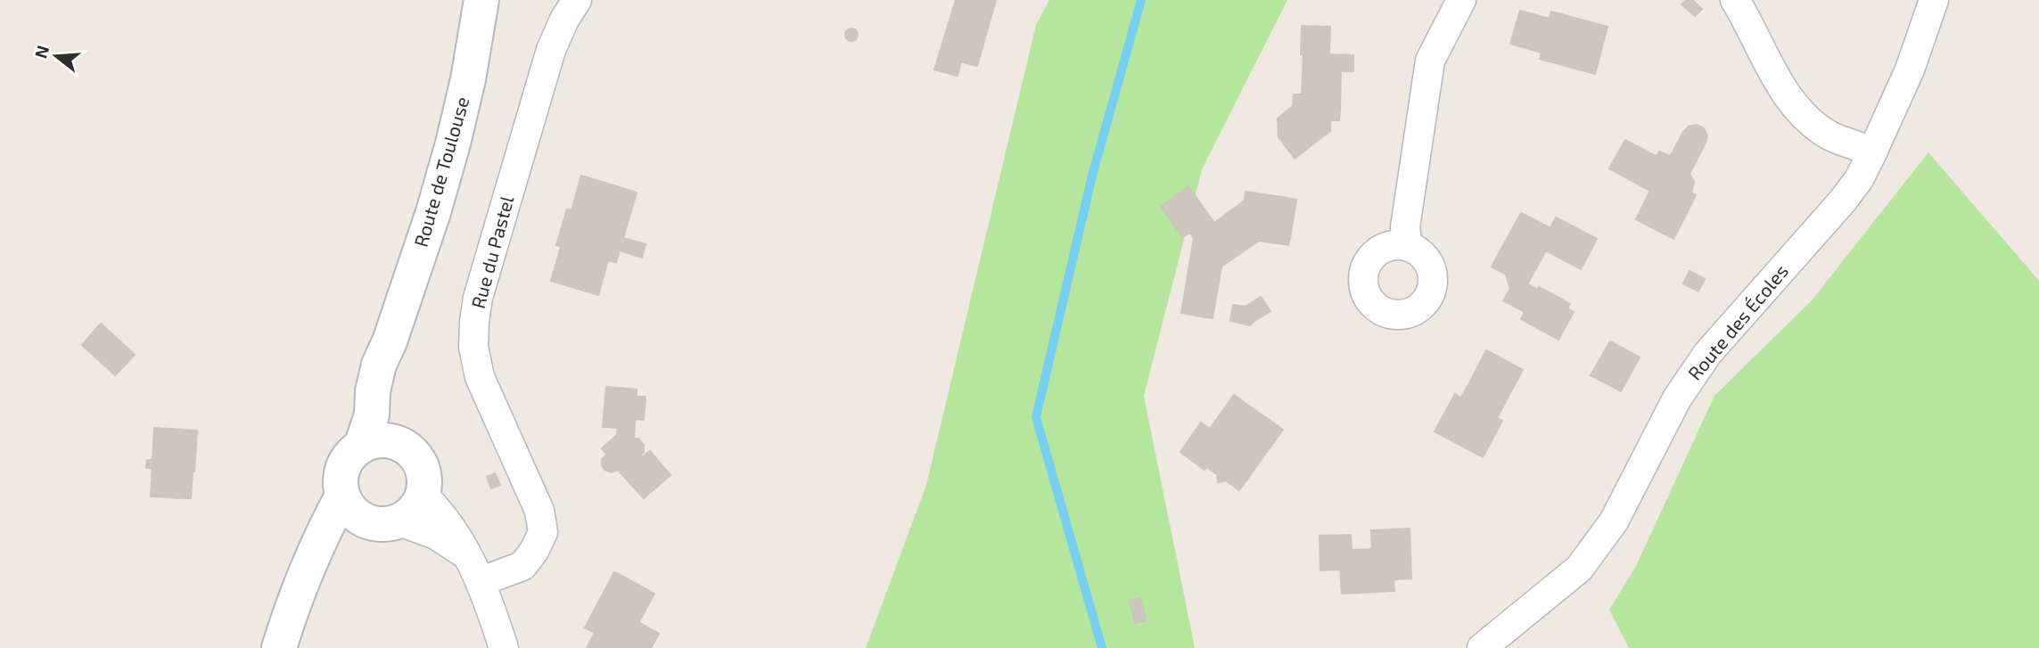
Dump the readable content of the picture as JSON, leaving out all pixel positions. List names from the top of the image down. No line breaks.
{"streets":{"street":["Route de Toulouse","Rue du Pastel","Route des Écoles"]},"north":"left"}
